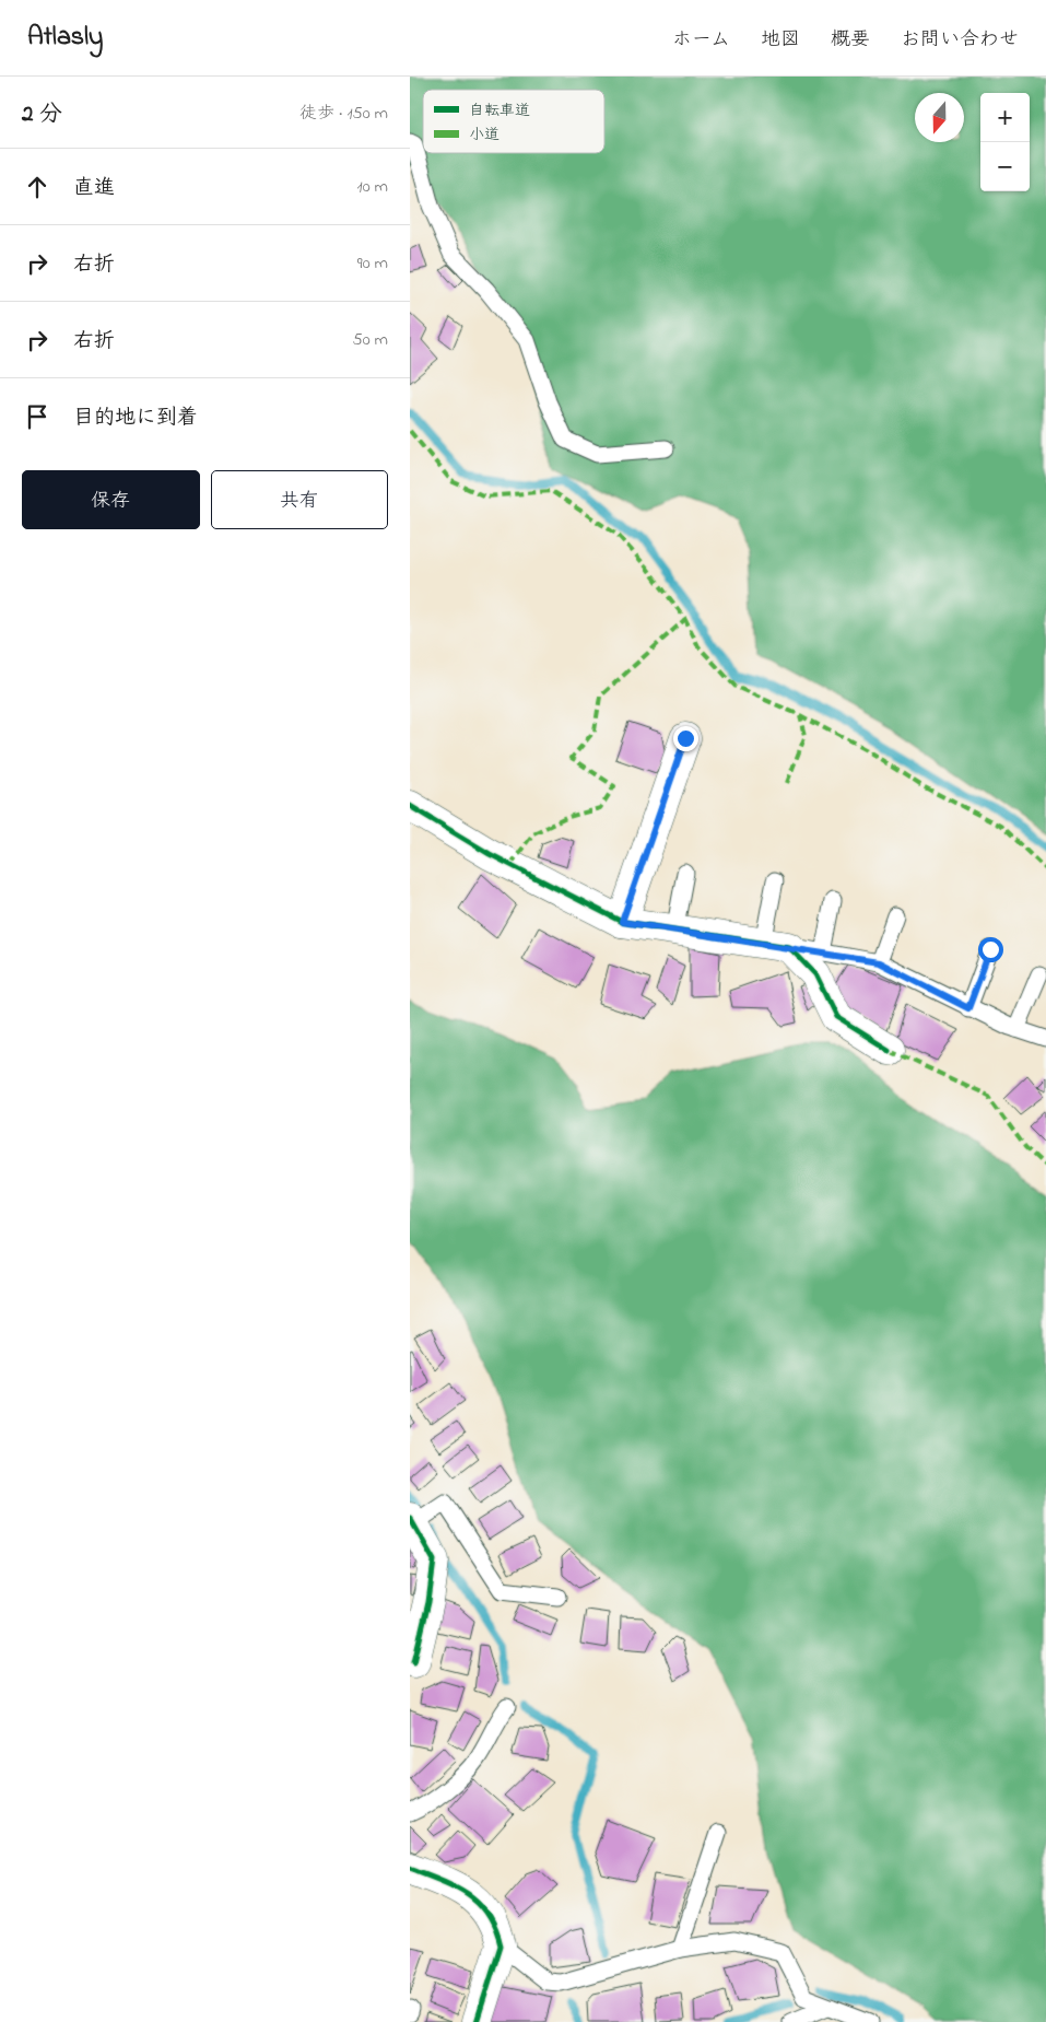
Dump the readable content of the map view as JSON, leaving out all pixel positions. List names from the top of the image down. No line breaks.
{"legend":["自転車道","小道"],"north":"bottom","page":{"header":"Atlasly","nav":["ホーム","地図","概要","お問い合わせ"],"heading":["2 分","徒歩 · 150 m"],"map_buttons":["+","−"],"list":[["直進","10 m"],["右折","90 m"],["右折","50 m"],"目的地に到着"],"buttons":["保存","共有"]}}
